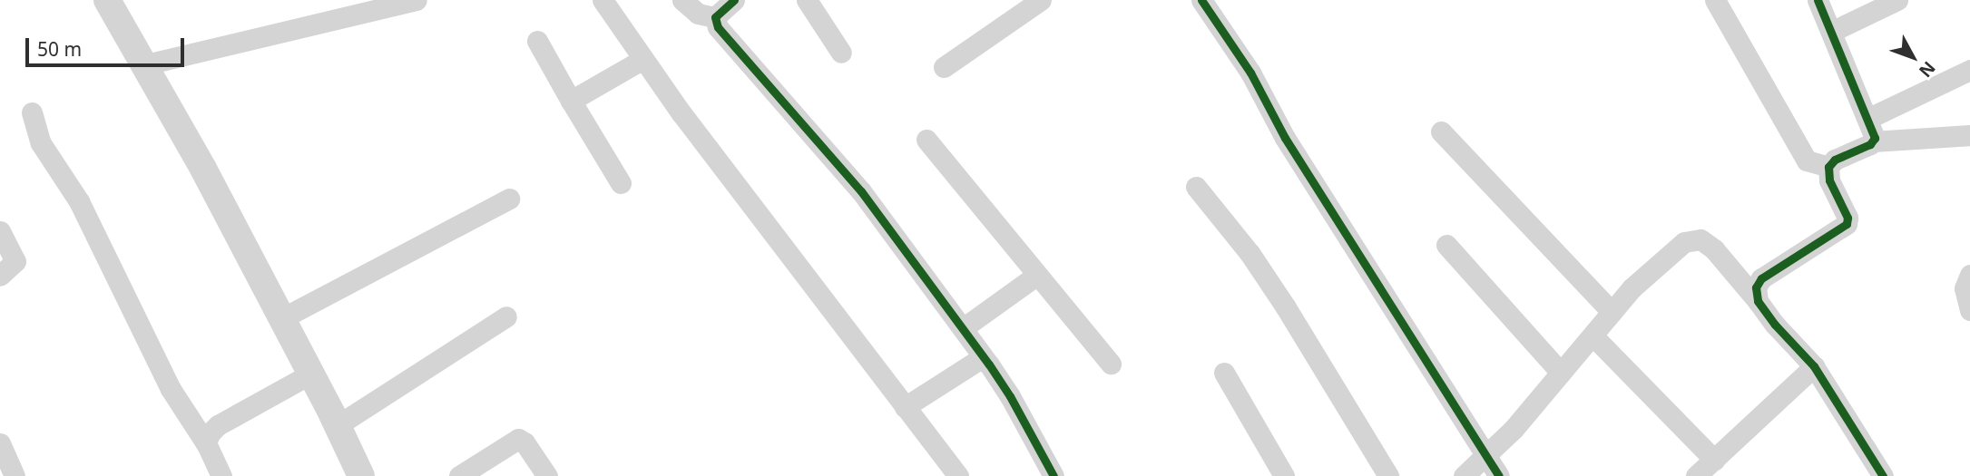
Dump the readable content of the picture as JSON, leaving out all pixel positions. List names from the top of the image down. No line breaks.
{"scale_bar":"50 m","north":"bottom right"}
